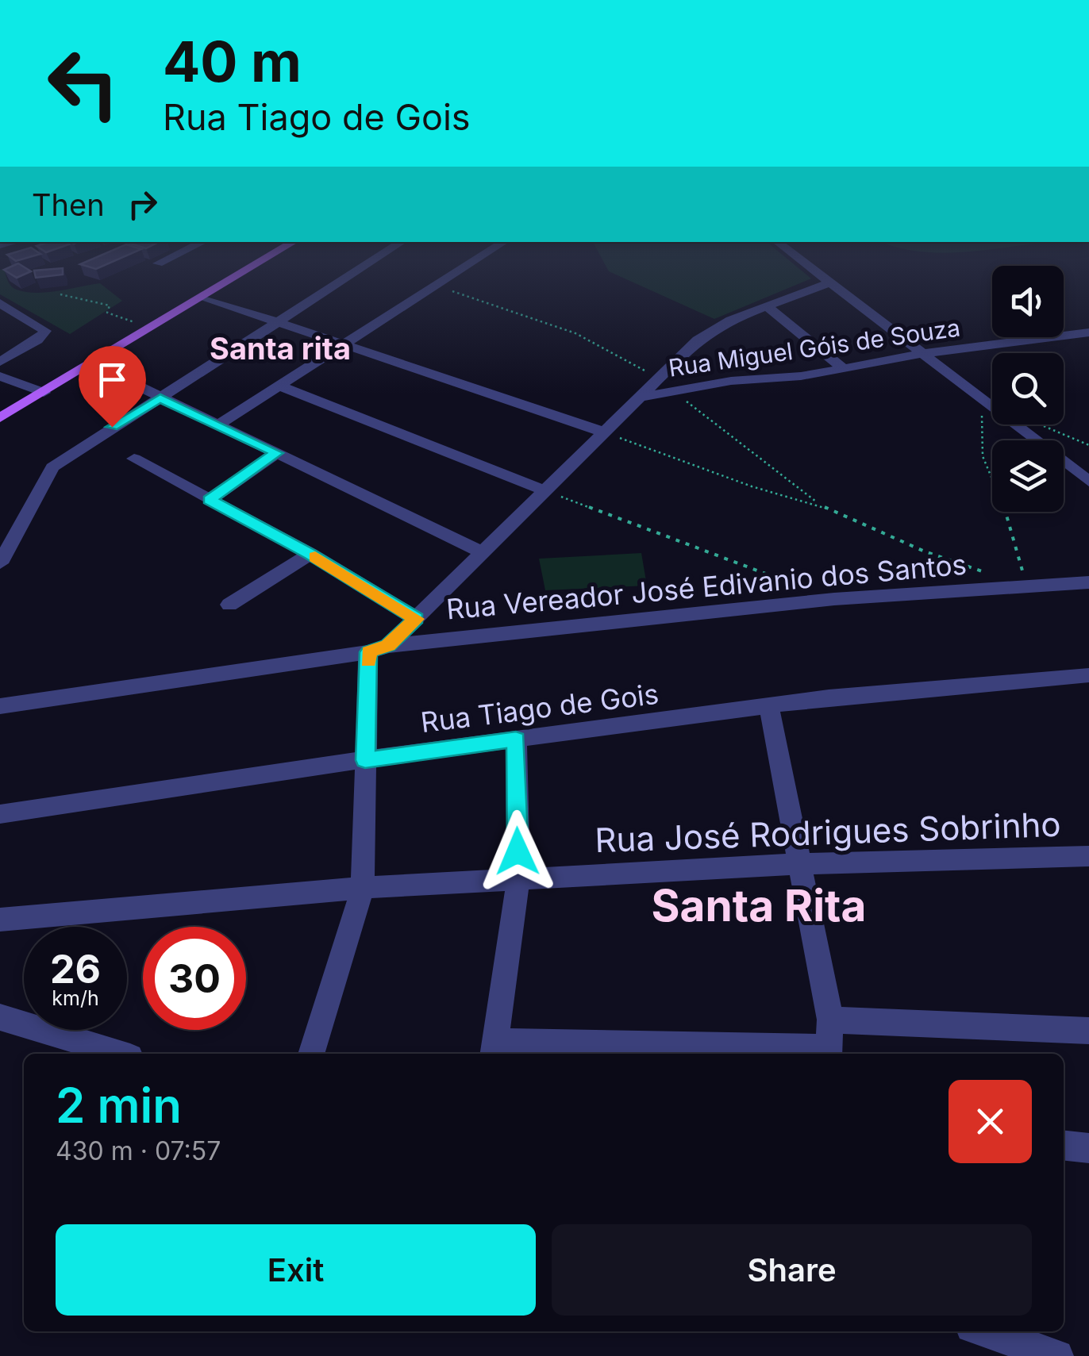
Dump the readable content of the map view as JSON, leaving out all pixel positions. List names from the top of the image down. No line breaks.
{"streets":{"street":["Rua Miguel Góis de Souza","Rua Vereador José Edivanio dos Santos","Rua Tiago de Gois","Rua José Rodrigues Sobrinho"]},"districts":["Santa rita","Santa Rita"],"page":{"turn":["40 m","Rua Tiago de Gois"],"then":"Then","speed":"26 km/h","limit":"30","heading":["2 min","430 m · 07:57"],"buttons":["Exit","Share"]}}
